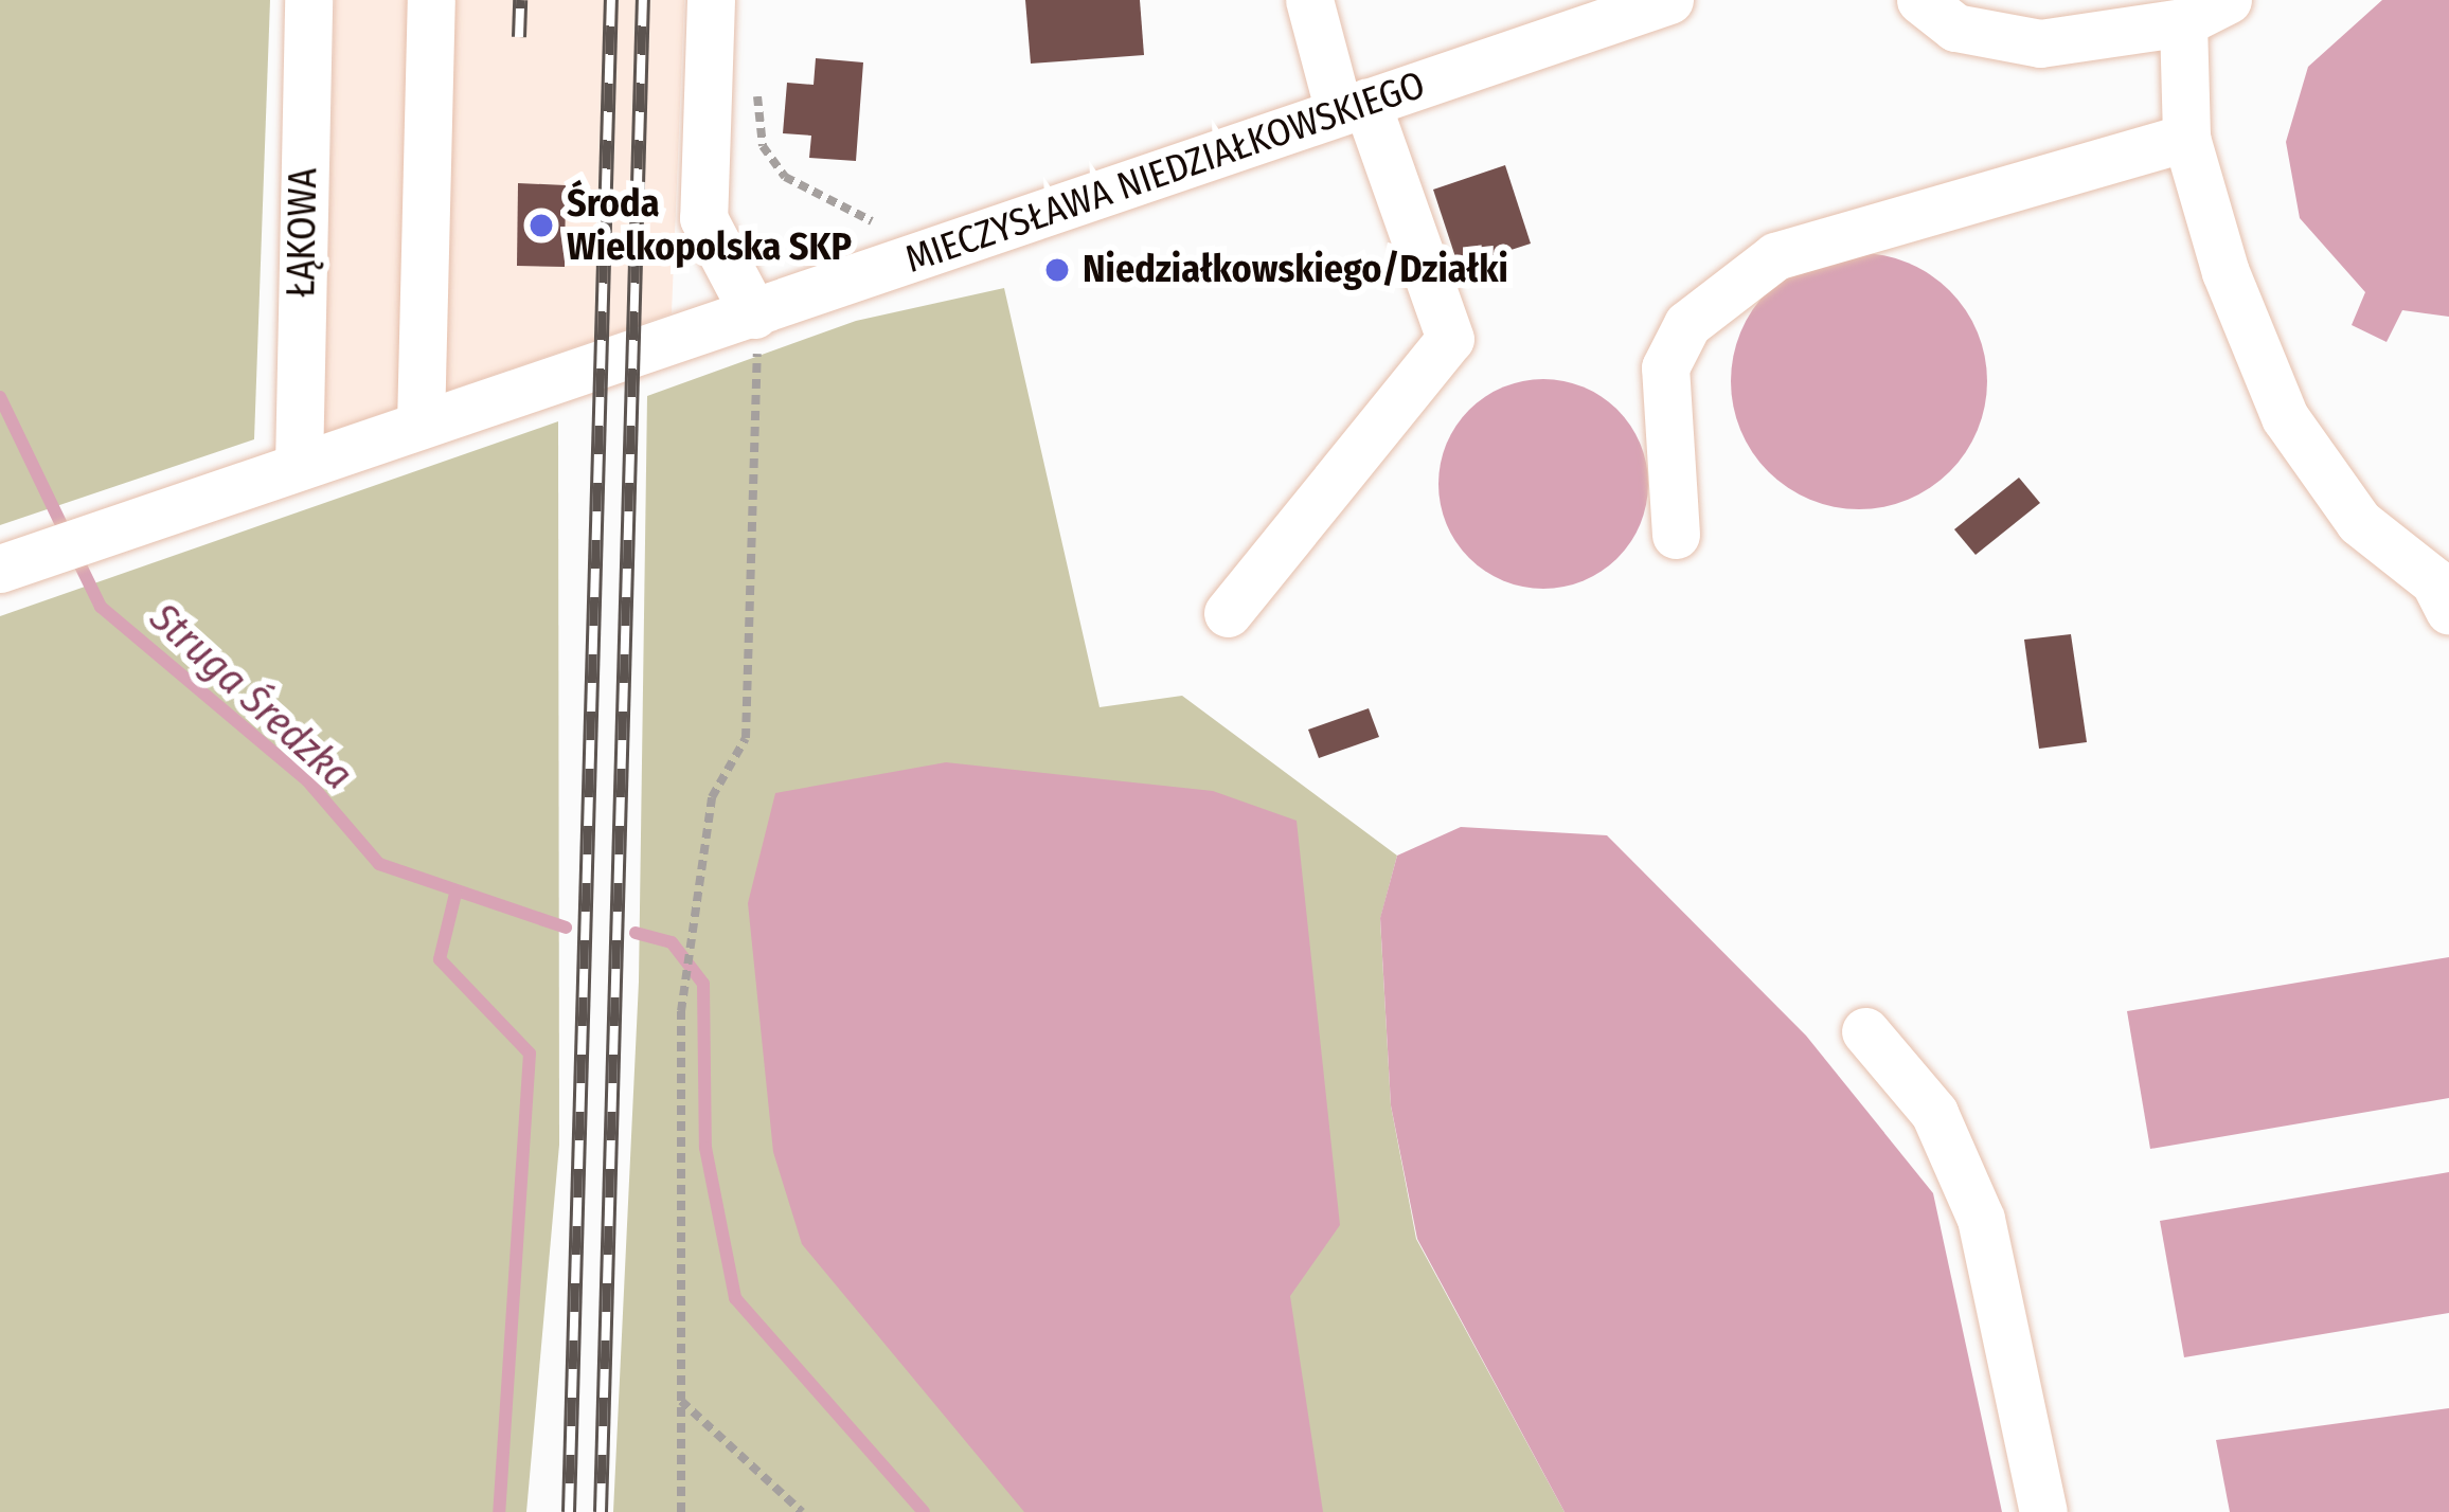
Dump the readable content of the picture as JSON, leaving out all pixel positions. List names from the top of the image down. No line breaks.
{"streets":{"street":["MIECZYSŁAWA NIEDZIAŁKOWSKIEGO","ŁĄKOWA"]},"crossings":[["MIECZYSŁAWA NIEDZIAŁKOWSKIEGO","ŁĄKOWA"]],"water":["Struga Średzka"],"places":["Środa Wielkopolska SKP","Niedziałkowskiego/Działki"]}
